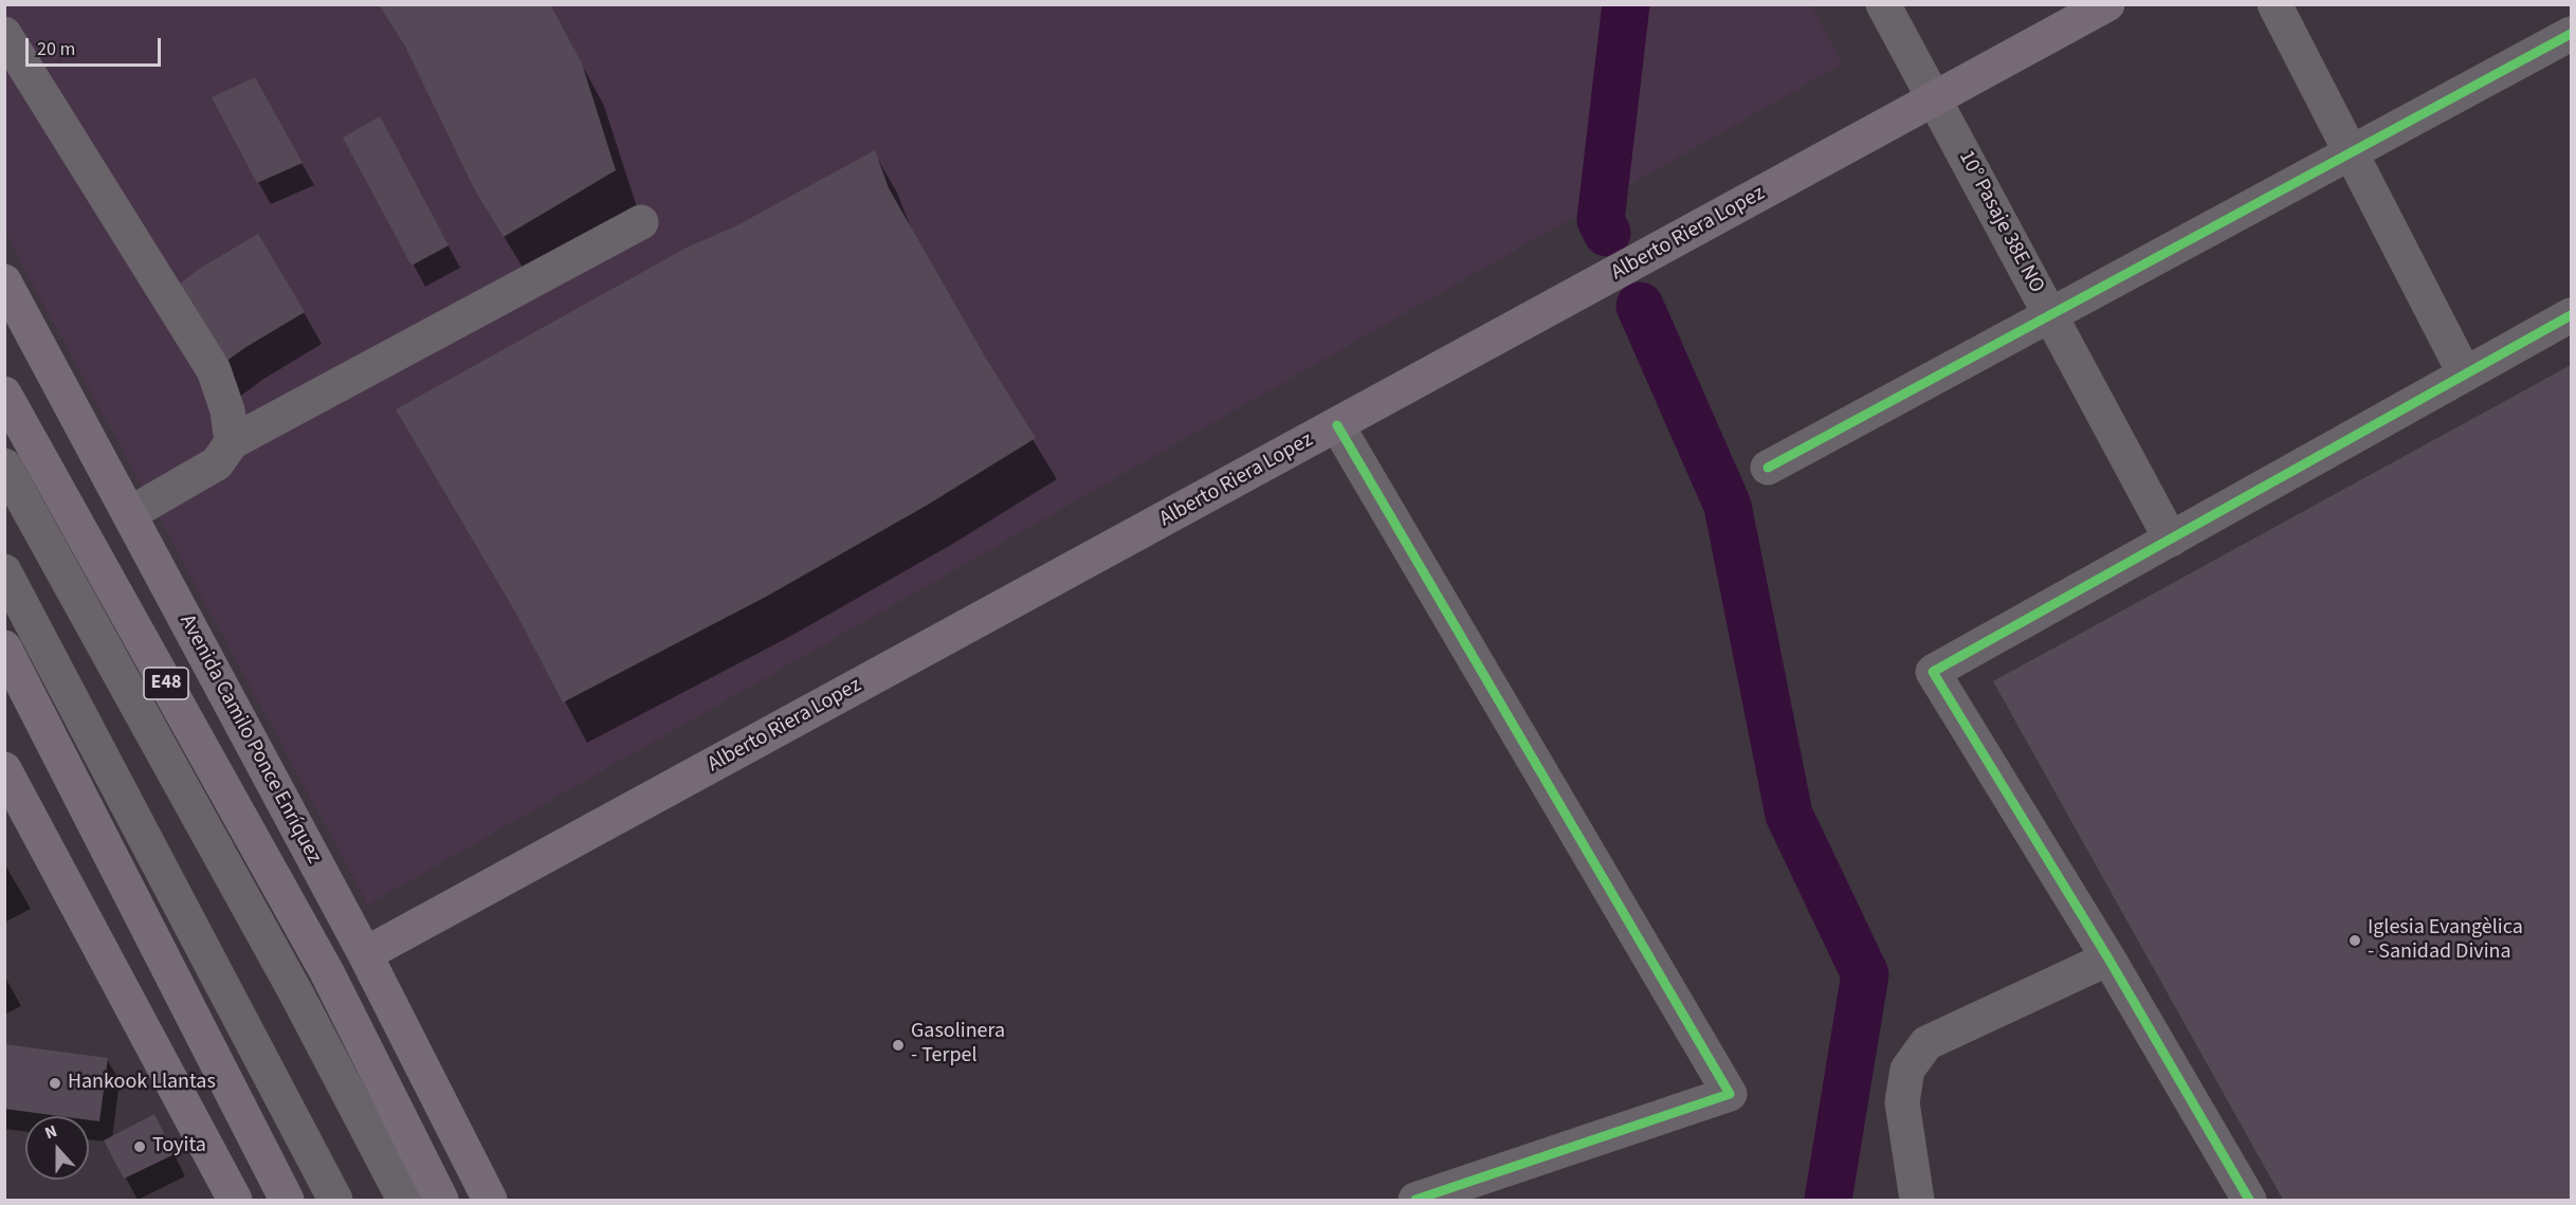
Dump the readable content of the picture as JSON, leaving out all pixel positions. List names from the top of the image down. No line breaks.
{"streets":{"main road":["Alberto Riera Lopez","E48","Avenida Camilo Ponce Enríquez"],"street":["10° Pasaje 38E NO"]},"crossings":[["10° Pasaje 38E NO","Alberto Riera Lopez"],["Alberto Riera Lopez","Avenida Camilo Ponce Enríquez"]],"places":["Iglesia Evangèlica - Sanidad Divina","Gasolinera - Terpel","Hankook Llantas","Toyita"],"scale_bar":"20 m","north":"top"}
